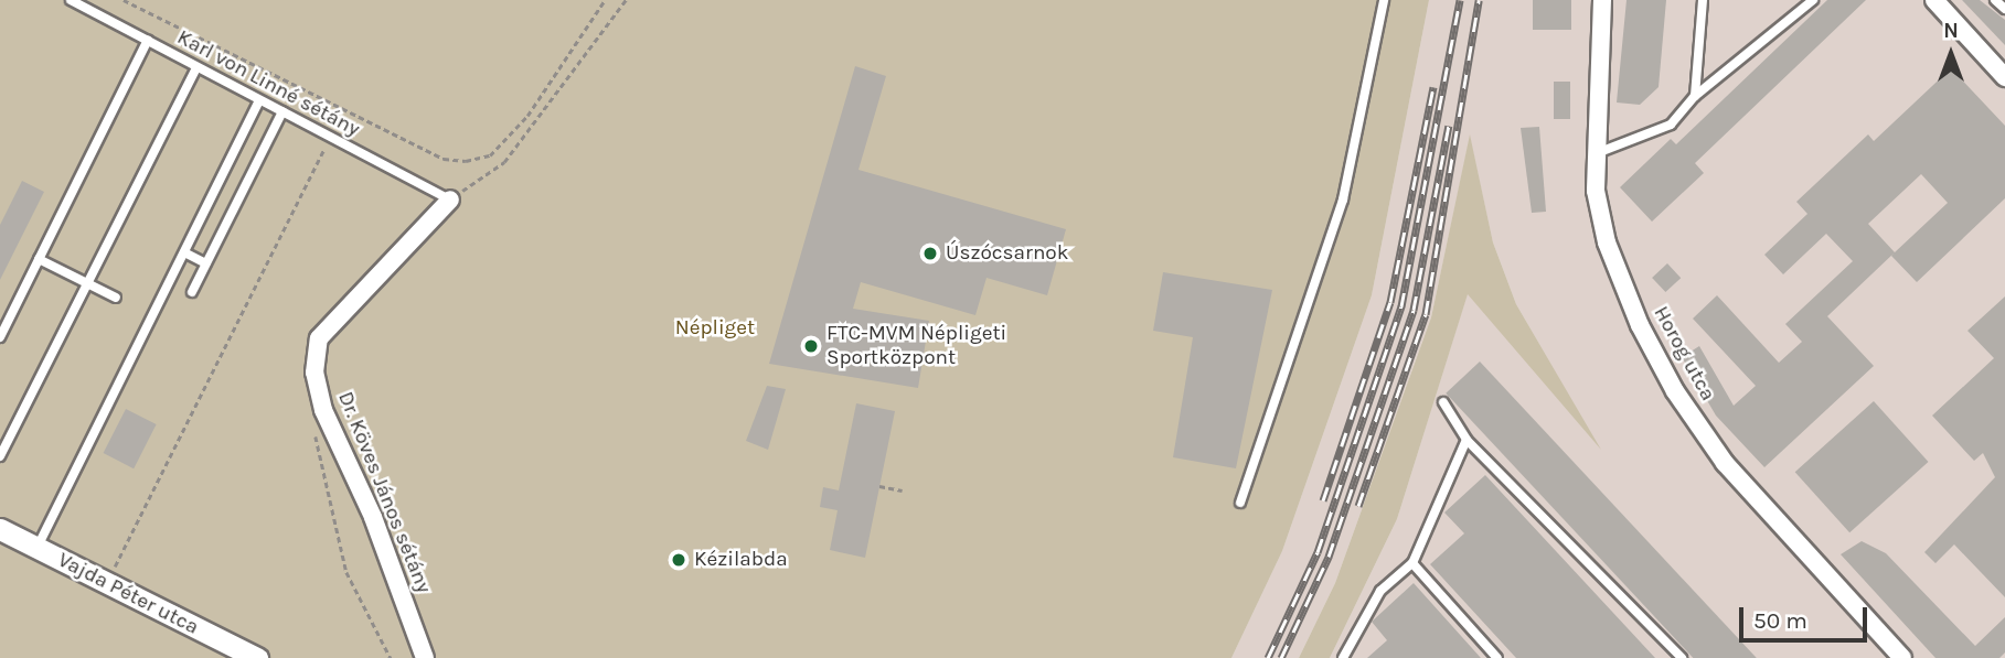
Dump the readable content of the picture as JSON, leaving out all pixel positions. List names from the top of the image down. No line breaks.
{"streets":{"street":["Horog utca","Dr. Köves János sétány","Vajda Péter utca"],"lane":["Karl von Linné sétány"]},"crossings":[["Karl von Linné sétány","Dr. Köves János sétány"]],"parks":["Népliget"],"places":["Úszócsarnok","FTC-MVM Népligeti Sportközpont","Kézilabda"],"scale_bar":"50 m","north":"top"}
